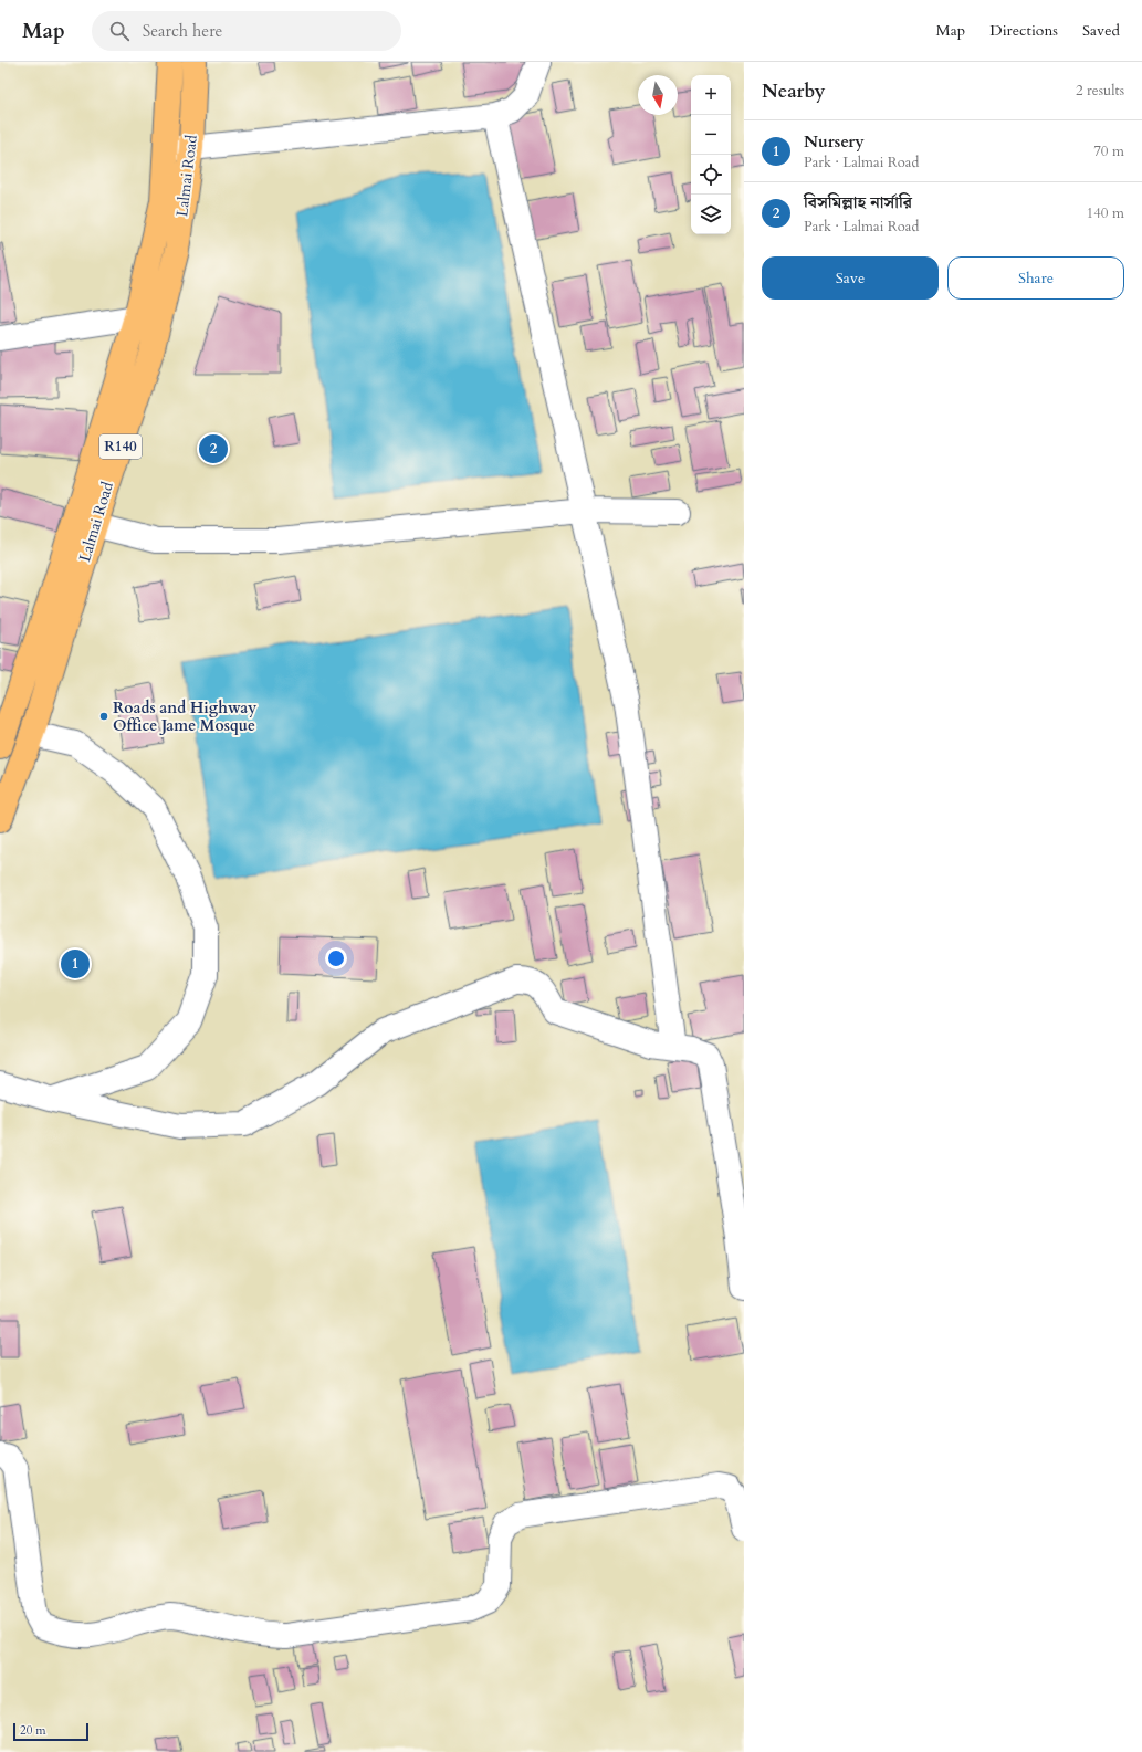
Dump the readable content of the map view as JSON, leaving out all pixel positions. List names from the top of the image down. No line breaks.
{"streets":{"main road":["Lalmai Road","R140"]},"places":["Roads and Highway Office Jame Mosque"],"scale_bar":"20 m","north":"bottom","page":{"header":"Map","search":"Search here","nav":["Map","Directions","Saved"],"heading":["Nearby","2 results"],"map_buttons":["+","−"],"list":[{"mark":"1","name":"Nursery","note":"Park · Lalmai Road","value":"70 m"},{"mark":"2","name":"বিসমিল্লাহ নার্সারি","note":"Park · Lalmai Road","value":"140 m"}],"buttons":["Save","Share"],"pins":["2","1"],"scale":"20 m"}}
